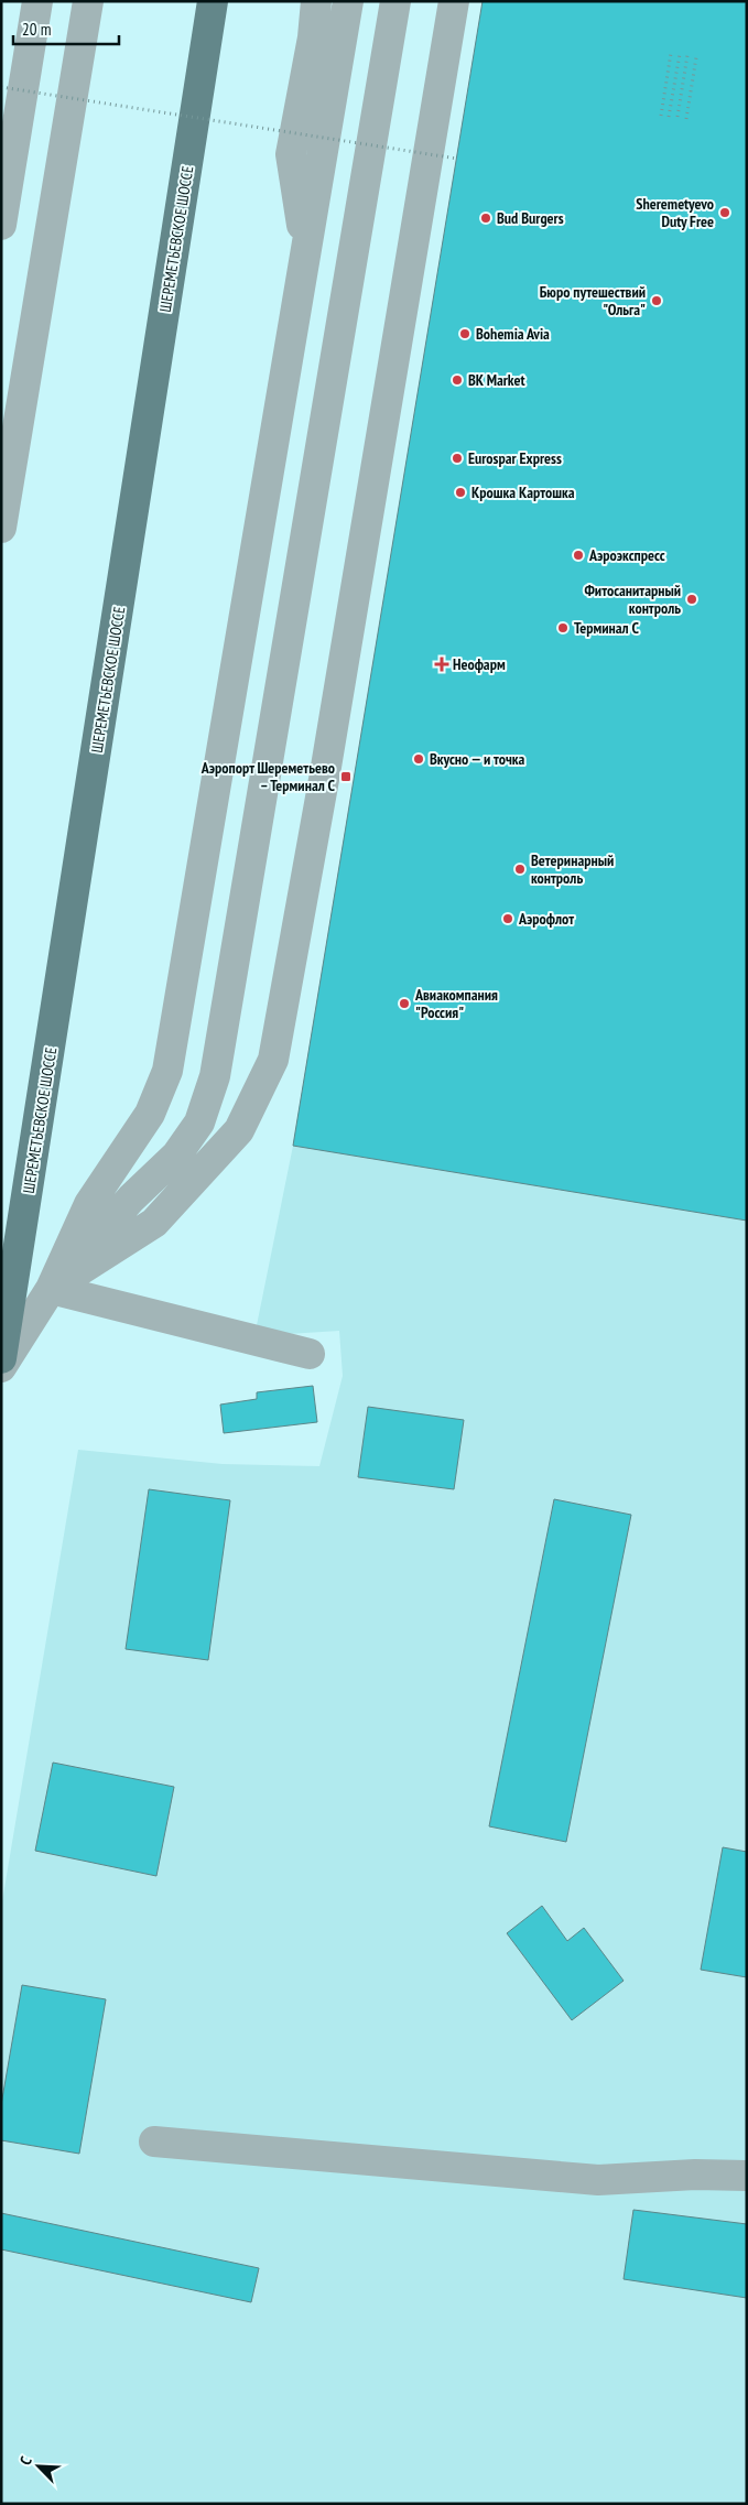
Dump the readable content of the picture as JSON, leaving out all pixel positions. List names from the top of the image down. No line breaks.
{"streets":{"main road":["ШЕРЕМЕТЬЕВСКОЕ ШОССЕ"]},"places":{"other":["Sheremetyevo Duty Free","Bud Burgers","Бюро путешествий \"Ольга\"","Bohemia Avia","BK Market","Eurospar Express","Крошка Картошка","Аэроэкспресс","Фитосанитарный контроль","Терминал C","Вкусно — и точка","Ветеринарный контроль","Аэрофлот","Авиакомпания \"Россия\""],"health":["Неофарм"],"transit":["Аэропорт Шереметьево – Терминал C"]},"scale_bar":"20 m","north":"top left"}
